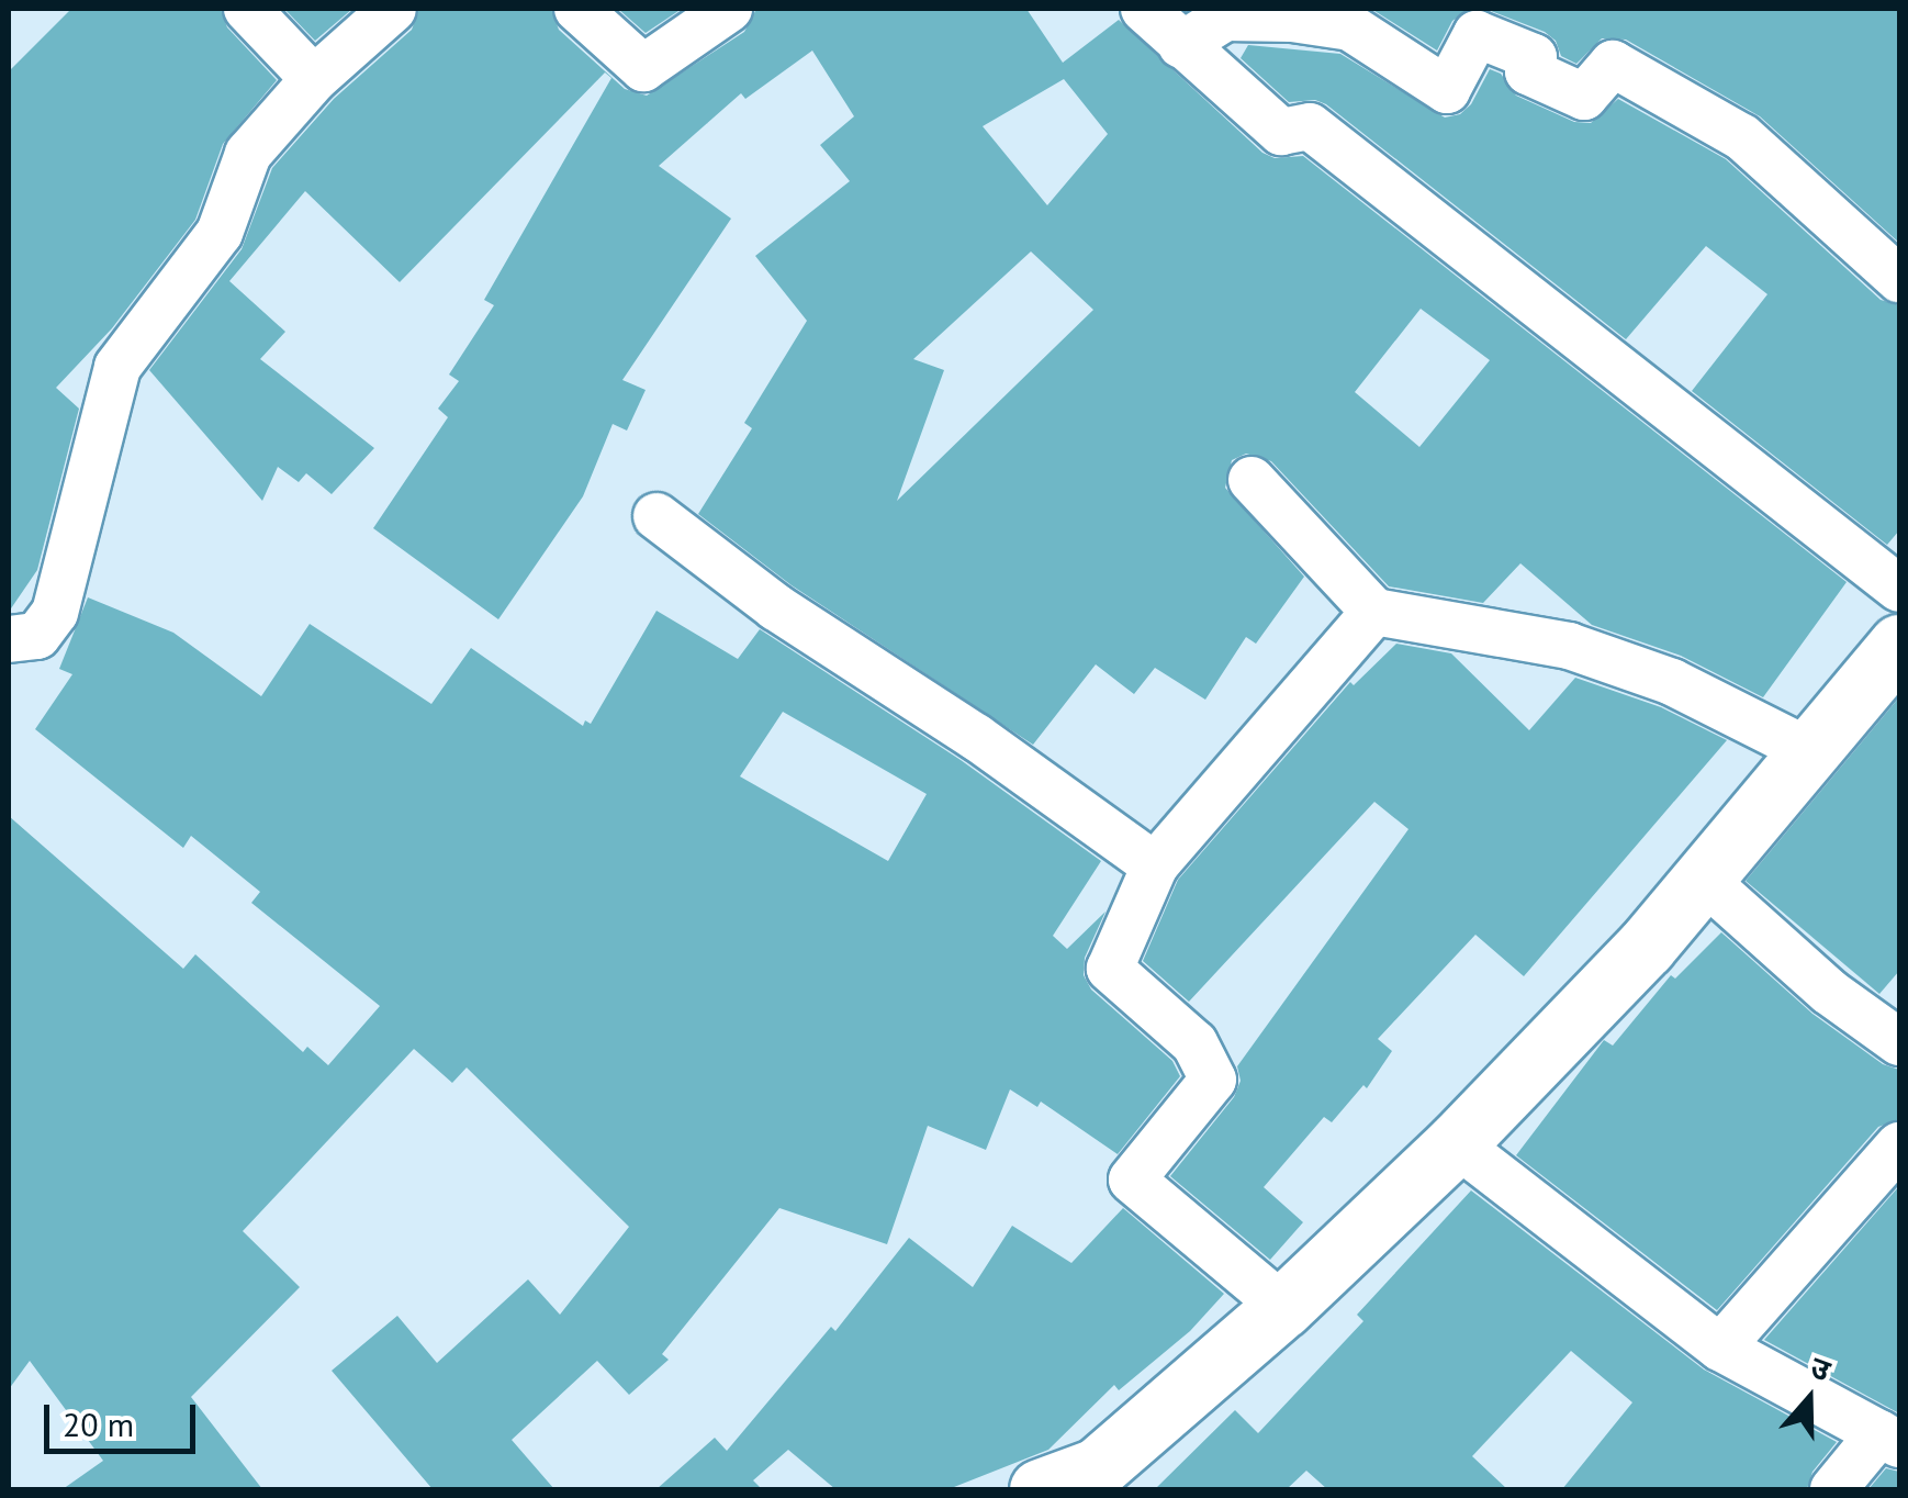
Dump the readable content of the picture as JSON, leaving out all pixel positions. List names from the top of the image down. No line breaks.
{"scale_bar":"20 m","north":"top"}
